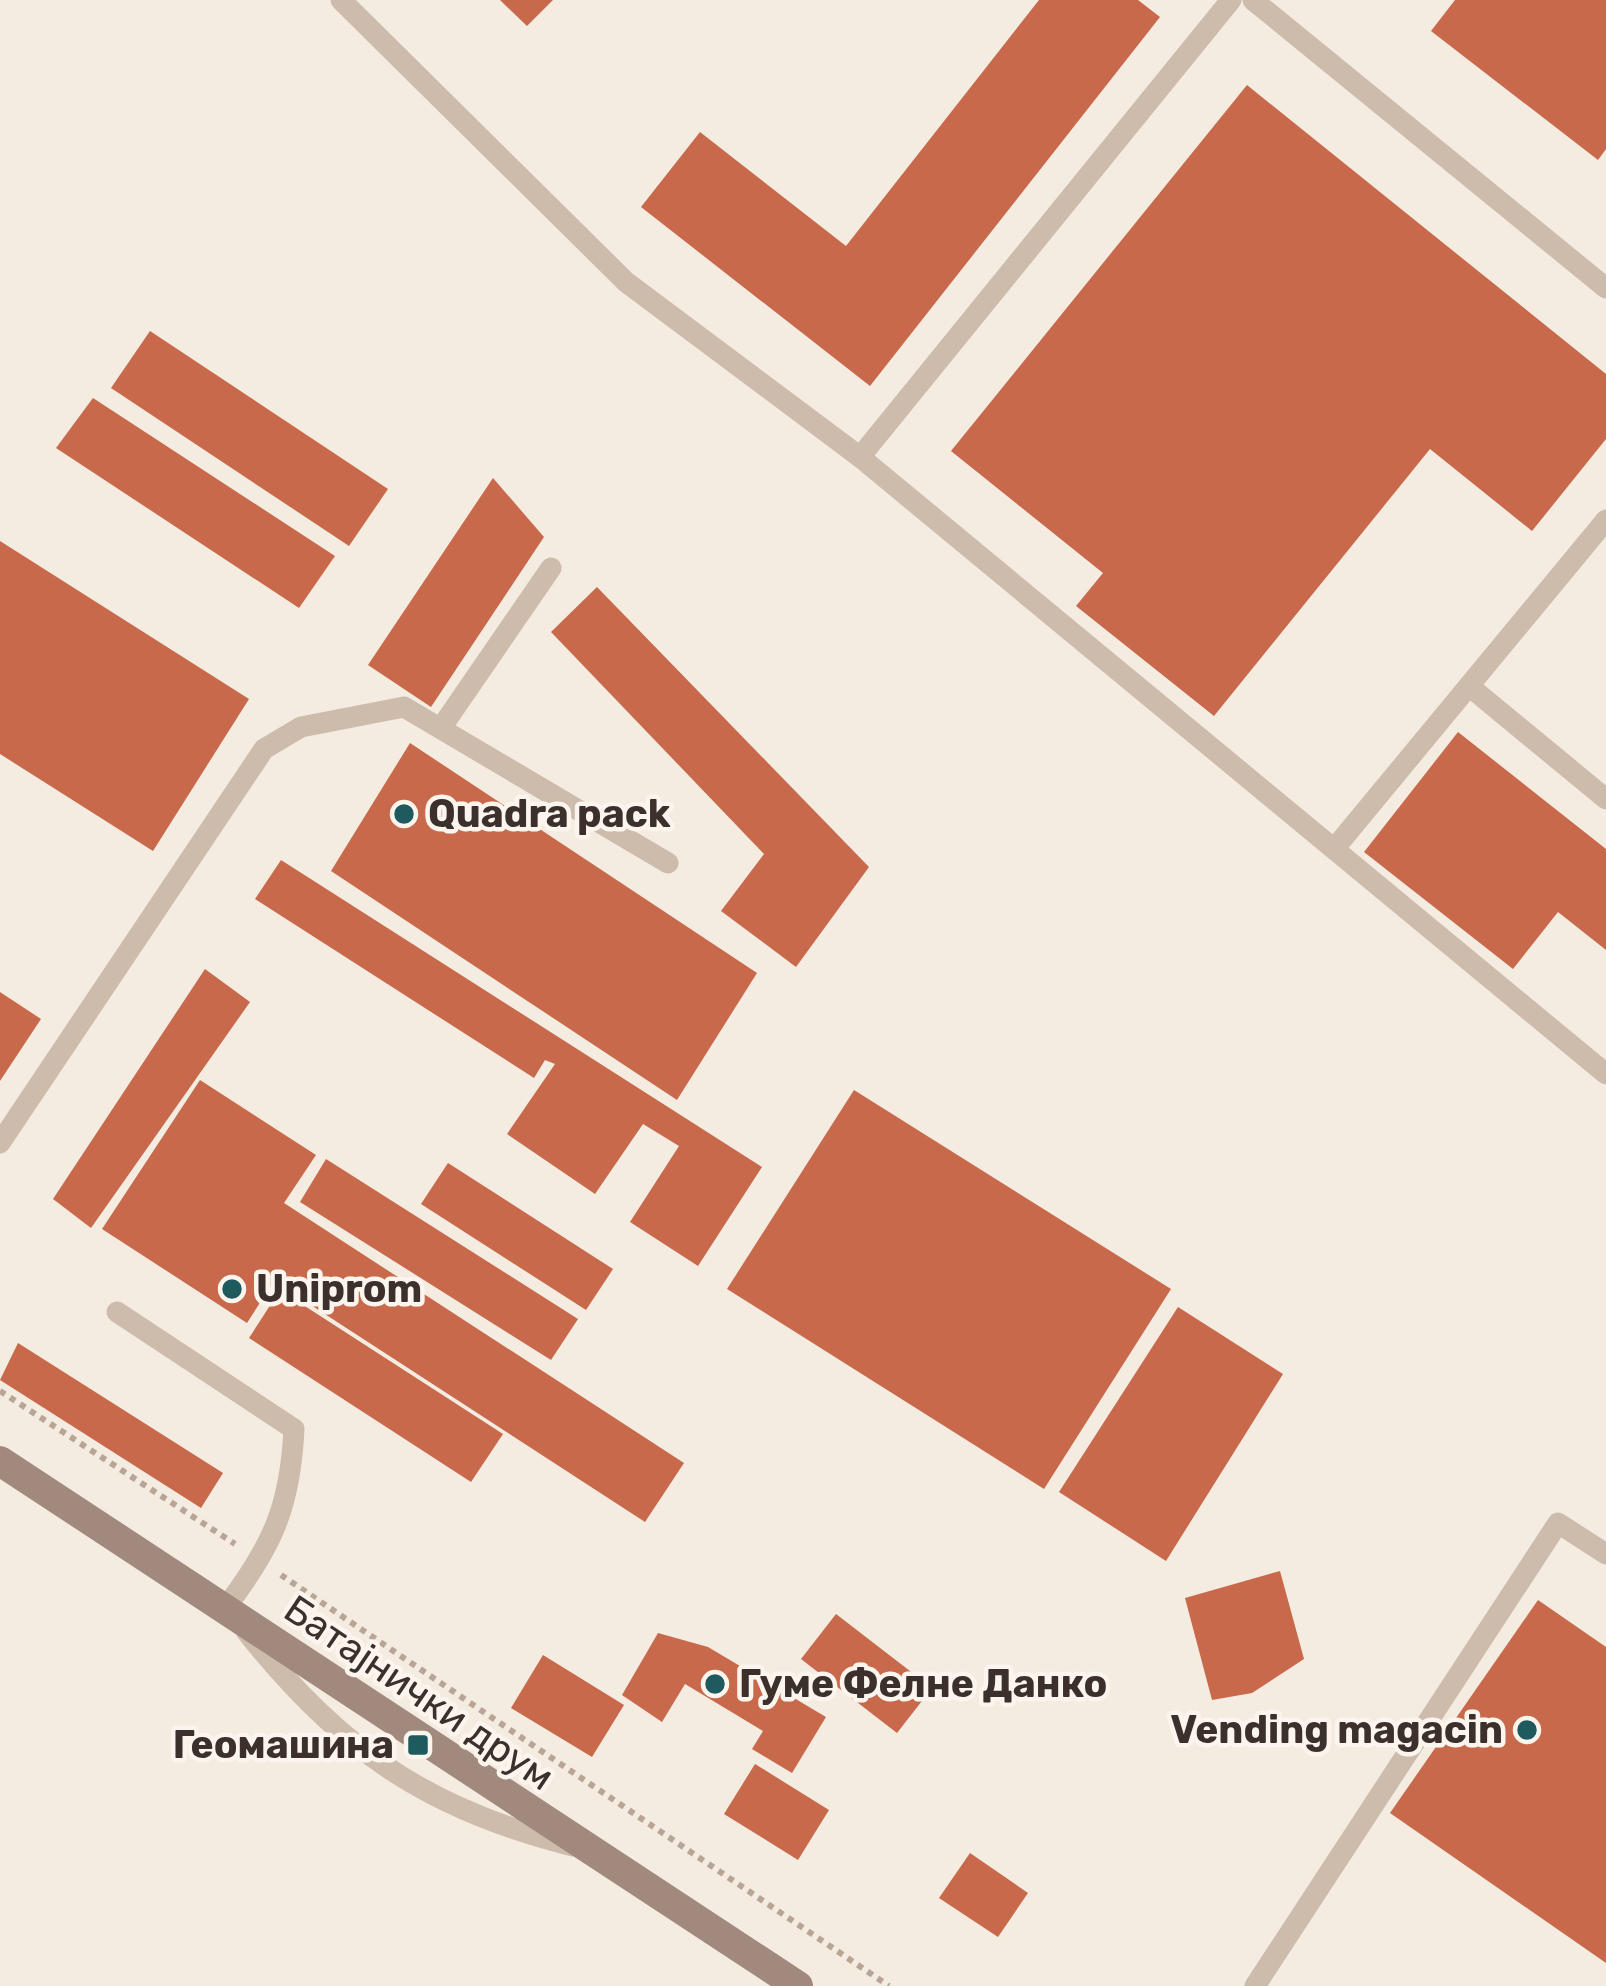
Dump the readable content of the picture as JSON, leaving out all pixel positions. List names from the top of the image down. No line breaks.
{"streets":{"main road":["Батајнички друм"]},"places":{"other":["Quadra pack","Uniprom","Гуме Фелне Данко","Vending magacin"],"transit":["Геомашина"]}}
